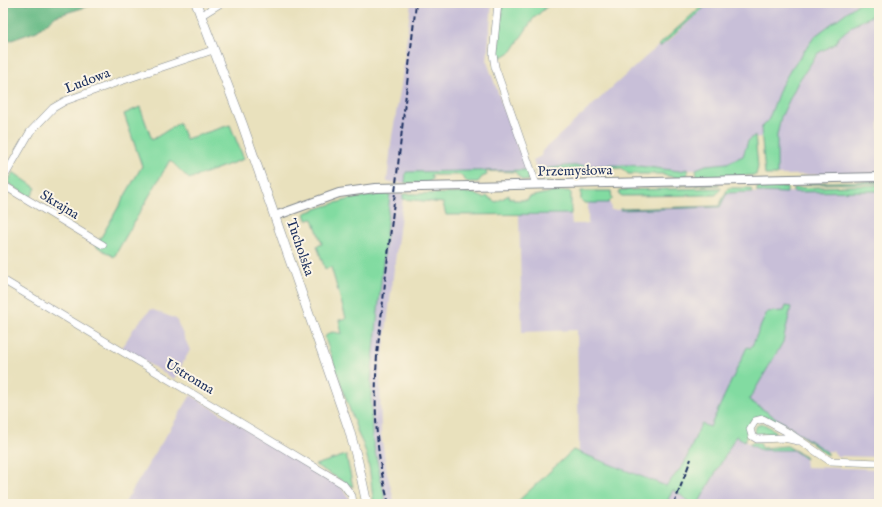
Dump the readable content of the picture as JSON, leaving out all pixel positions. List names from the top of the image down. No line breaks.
{"streets":{"main road":["Tucholska"],"street":["Ludowa","Przemysłowa","Skrajna","Ustronna"]},"crossings":[["Ludowa","Tucholska"],["Przemysłowa","Tucholska"]]}
